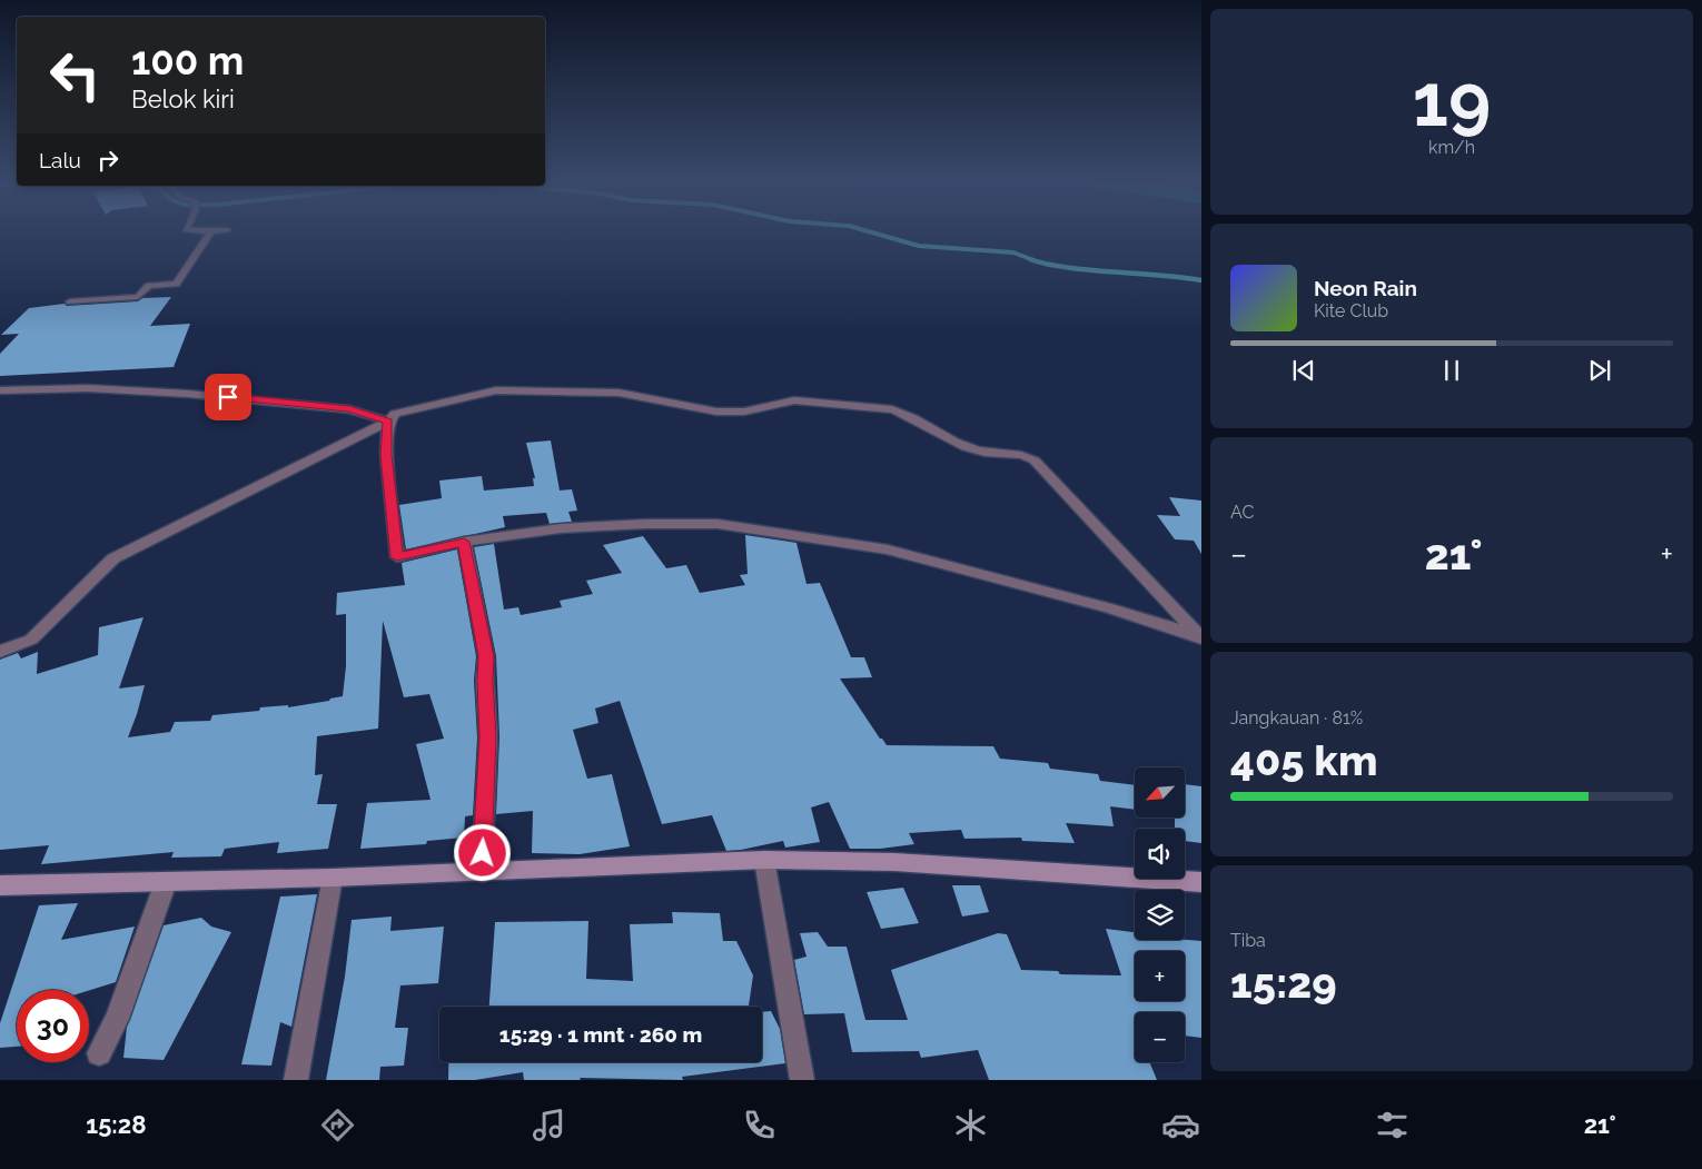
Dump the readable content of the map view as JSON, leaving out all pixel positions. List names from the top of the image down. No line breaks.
{"north":"bottom left","page":{"tile":[["19","km/h"],"AC",["Jangkauan · 81%","405 km"],["Tiba","15:29"]],"turn":["100 m","Belok kiri"],"then":"Lalu","song":["Neon Rain","Kite Club"],"heat":["−","21°","+"],"map_buttons":["+","−"],"limit":"30","trip":"15:29 · 1 mnt · 260 m","tabs":["15:28","21°"]}}
